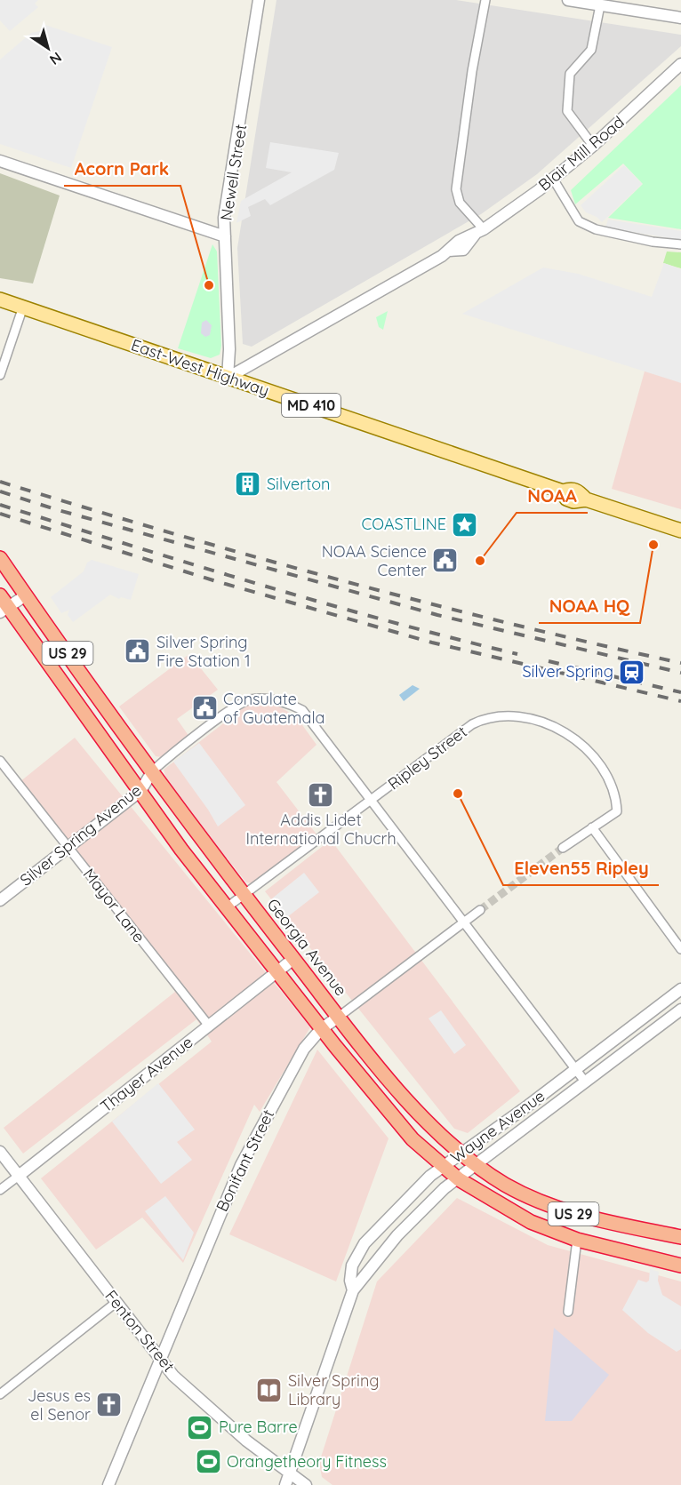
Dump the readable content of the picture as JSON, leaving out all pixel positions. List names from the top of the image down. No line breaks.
{"streets":{"highway":["US 29","Georgia Avenue"],"main road":["East-West Highway","MD 410"],"street":["Blair Mill Road","Newell Street","Ripley Street","Silver Spring Avenue","Mayor Lane","Thayer Avenue","Wayne Avenue","Bonifant Street","Fenton Street"]},"crossings":[["Blair Mill Road","Newell Street"],["Blair Mill Road","East-West Highway"],["Newell Street","East-West Highway"],["US 29","Ripley Street"],["US 29","Silver Spring Avenue"],["US 29","Thayer Avenue"],["US 29","Wayne Avenue"],["US 29","Bonifant Street"],["Ripley Street","Silver Spring Avenue"],["Ripley Street","Georgia Avenue"],["Silver Spring Avenue","Mayor Lane"],["Silver Spring Avenue","Georgia Avenue"],["Silver Spring Avenue","Wayne Avenue"],["Silver Spring Avenue","Bonifant Street"],["Mayor Lane","Thayer Avenue"],["Georgia Avenue","Thayer Avenue"],["Georgia Avenue","Wayne Avenue"],["Georgia Avenue","Bonifant Street"],["Thayer Avenue","Fenton Street"],["Wayne Avenue","Fenton Street"],["Bonifant Street","Fenton Street"]],"places":{"other":["Acorn Park","NOAA HQ","NOAA","Eleven55 Ripley"],"building":["Silverton"],"place":["COASTLINE"],"public building":["NOAA Science Center","Silver Spring Fire Station 1","Consulate of Guatemala"],"station":["Silver Spring"],"church":["Addis Lidet International Chucrh","Jesus es el Senor"],"library":["Silver Spring Library"],"sports":["Pure Barre","Orangetheory Fitness"]},"north":"bottom right"}
